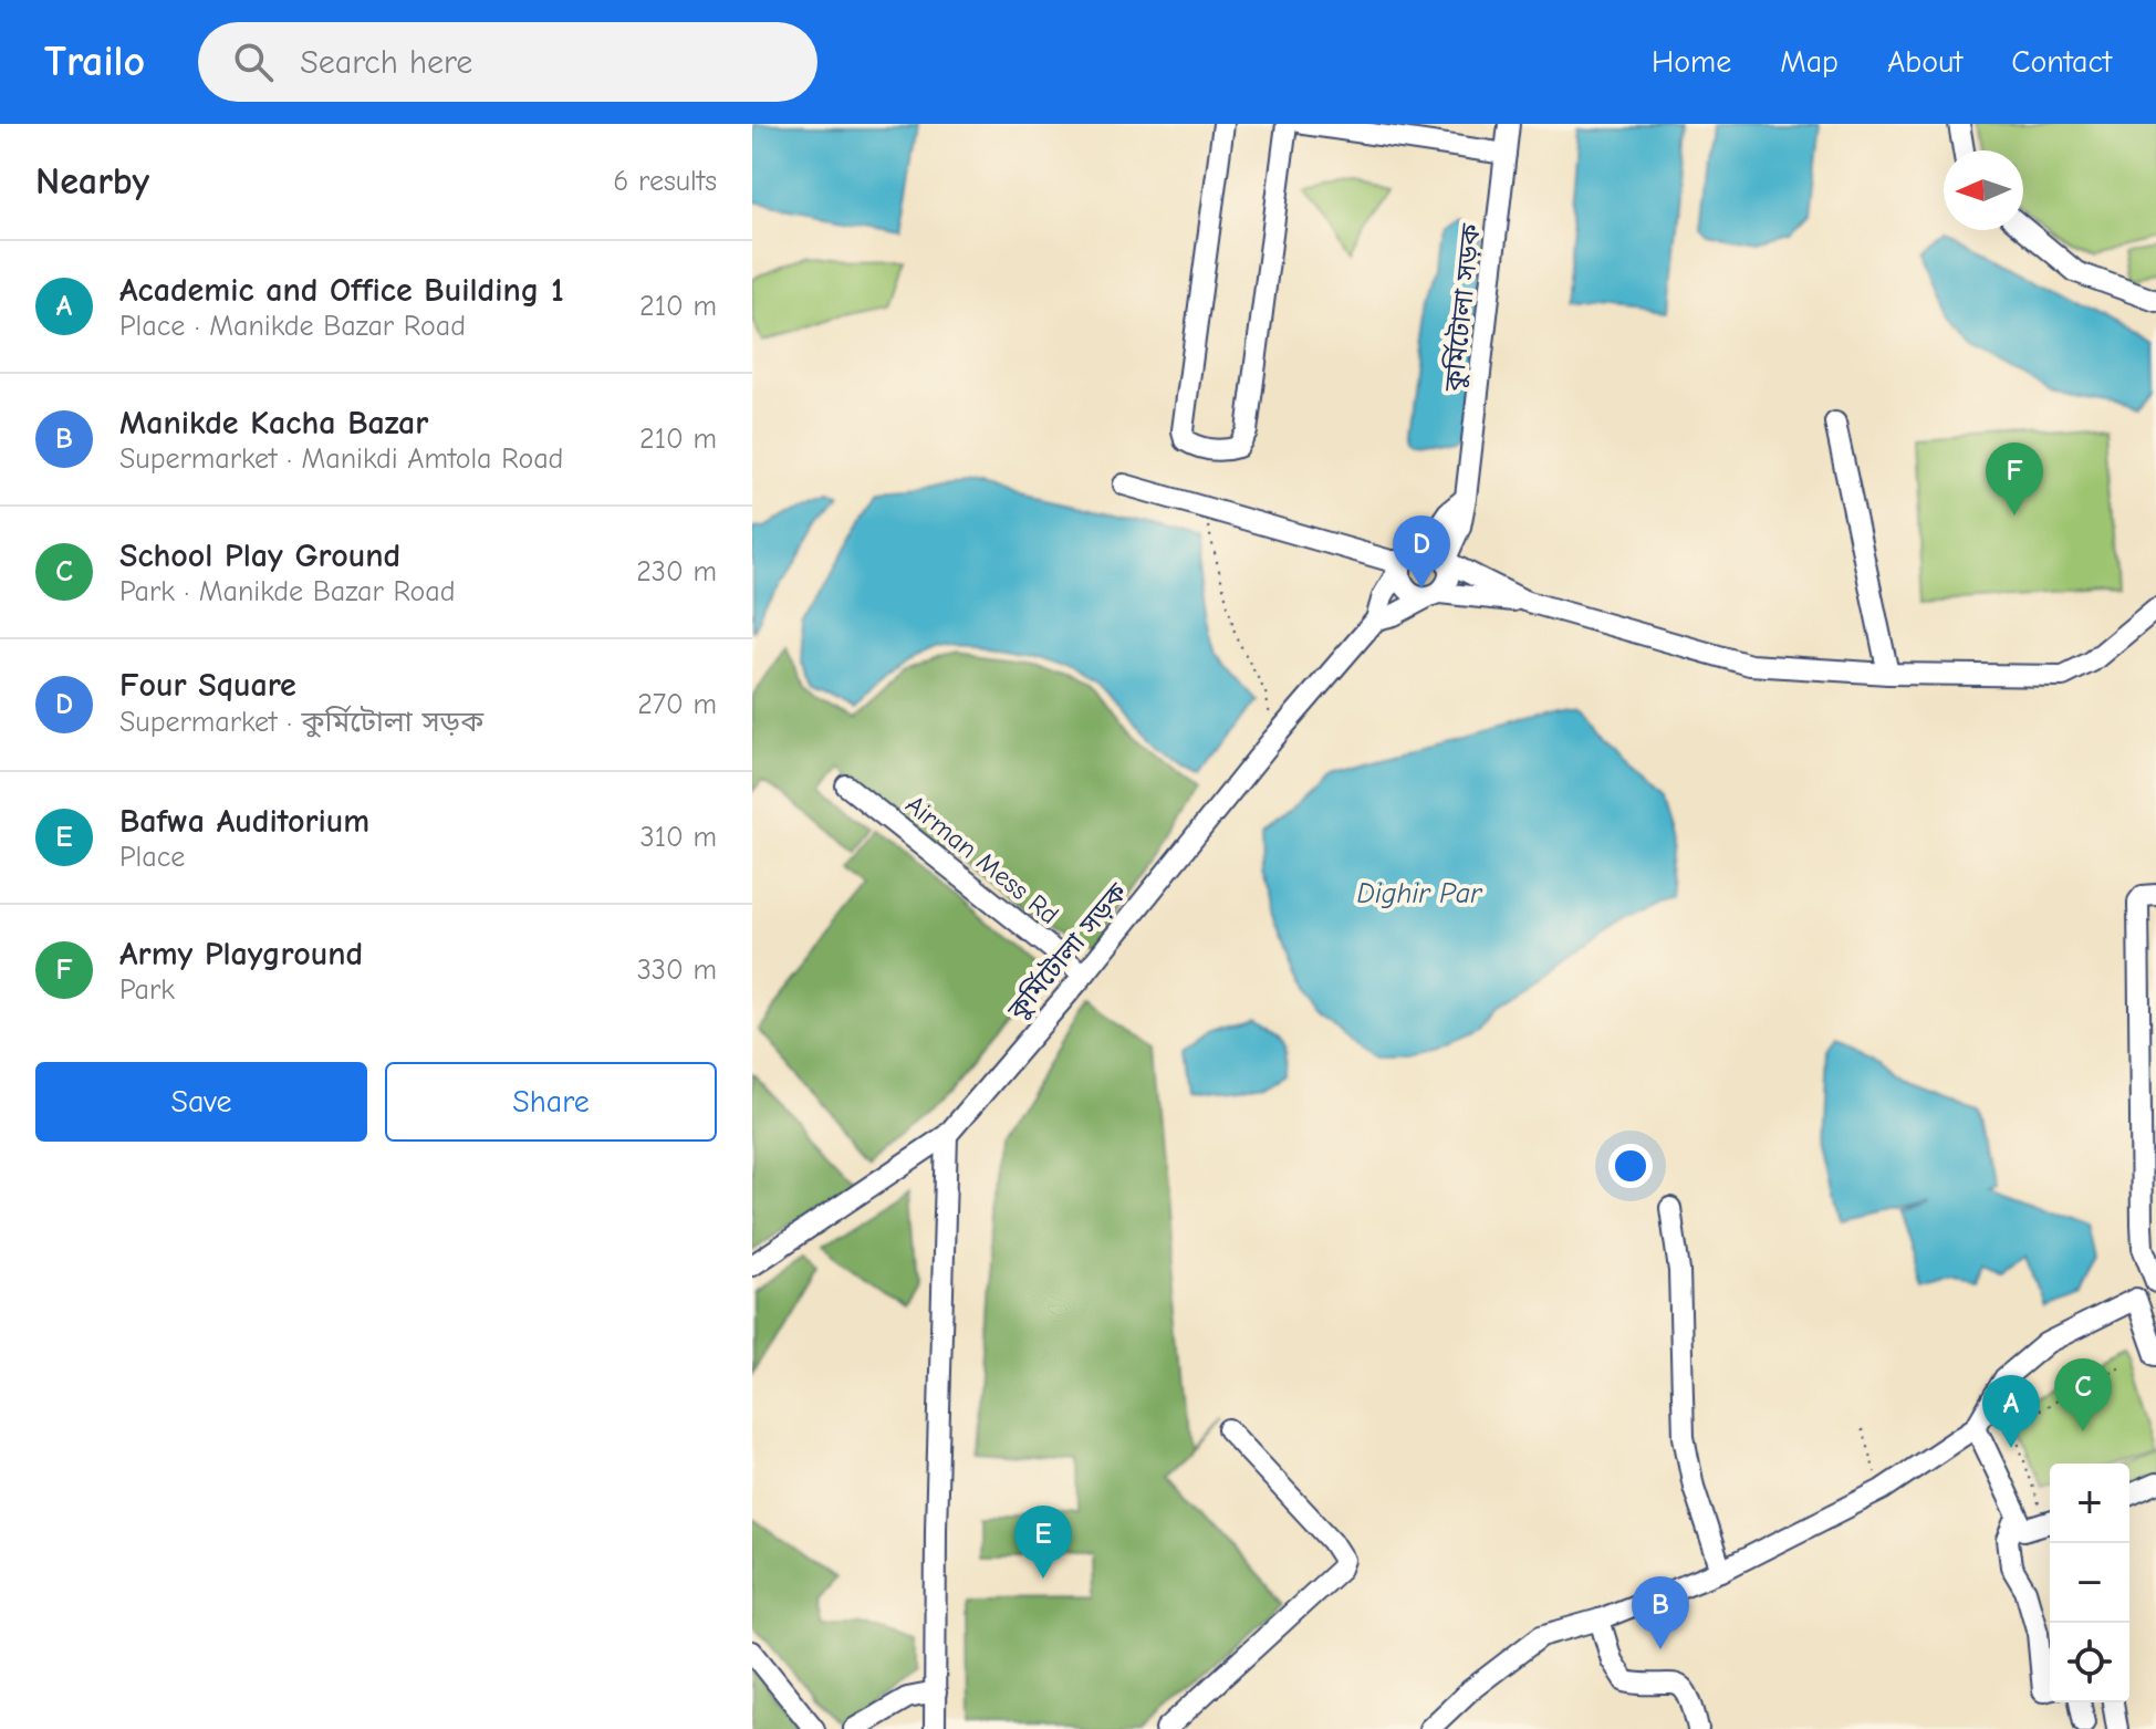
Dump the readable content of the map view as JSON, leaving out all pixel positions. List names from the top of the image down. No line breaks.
{"streets":{"street":["কুর্মিটোলা সড়ক","Airman Mess Rd"]},"crossings":[["কুর্মিটোলা সড়ক","Airman Mess Rd"]],"water":["Dighir Par"],"north":"left","page":{"header":"Trailo","search":"Search here","nav":["Home","Map","About","Contact"],"heading":["Nearby","6 results"],"list":[{"mark":"A","name":"Academic and Office Building 1","note":"Place · Manikde Bazar Road","value":"210 m"},{"mark":"B","name":"Manikde Kacha Bazar","note":"Supermarket · Manikdi Amtola Road","value":"210 m"},{"mark":"C","name":"School Play Ground","note":"Park · Manikde Bazar Road","value":"230 m"},{"mark":"D","name":"Four Square","note":"Supermarket · কুর্মিটোলা সড়ক","value":"270 m"},{"mark":"E","name":"Bafwa Auditorium","note":"Place","value":"310 m"},{"mark":"F","name":"Army Playground","note":"Park","value":"330 m"}],"pins":["F","D","C","A","E","B"],"buttons":["Save","Share"],"map_buttons":["+","−"]}}
